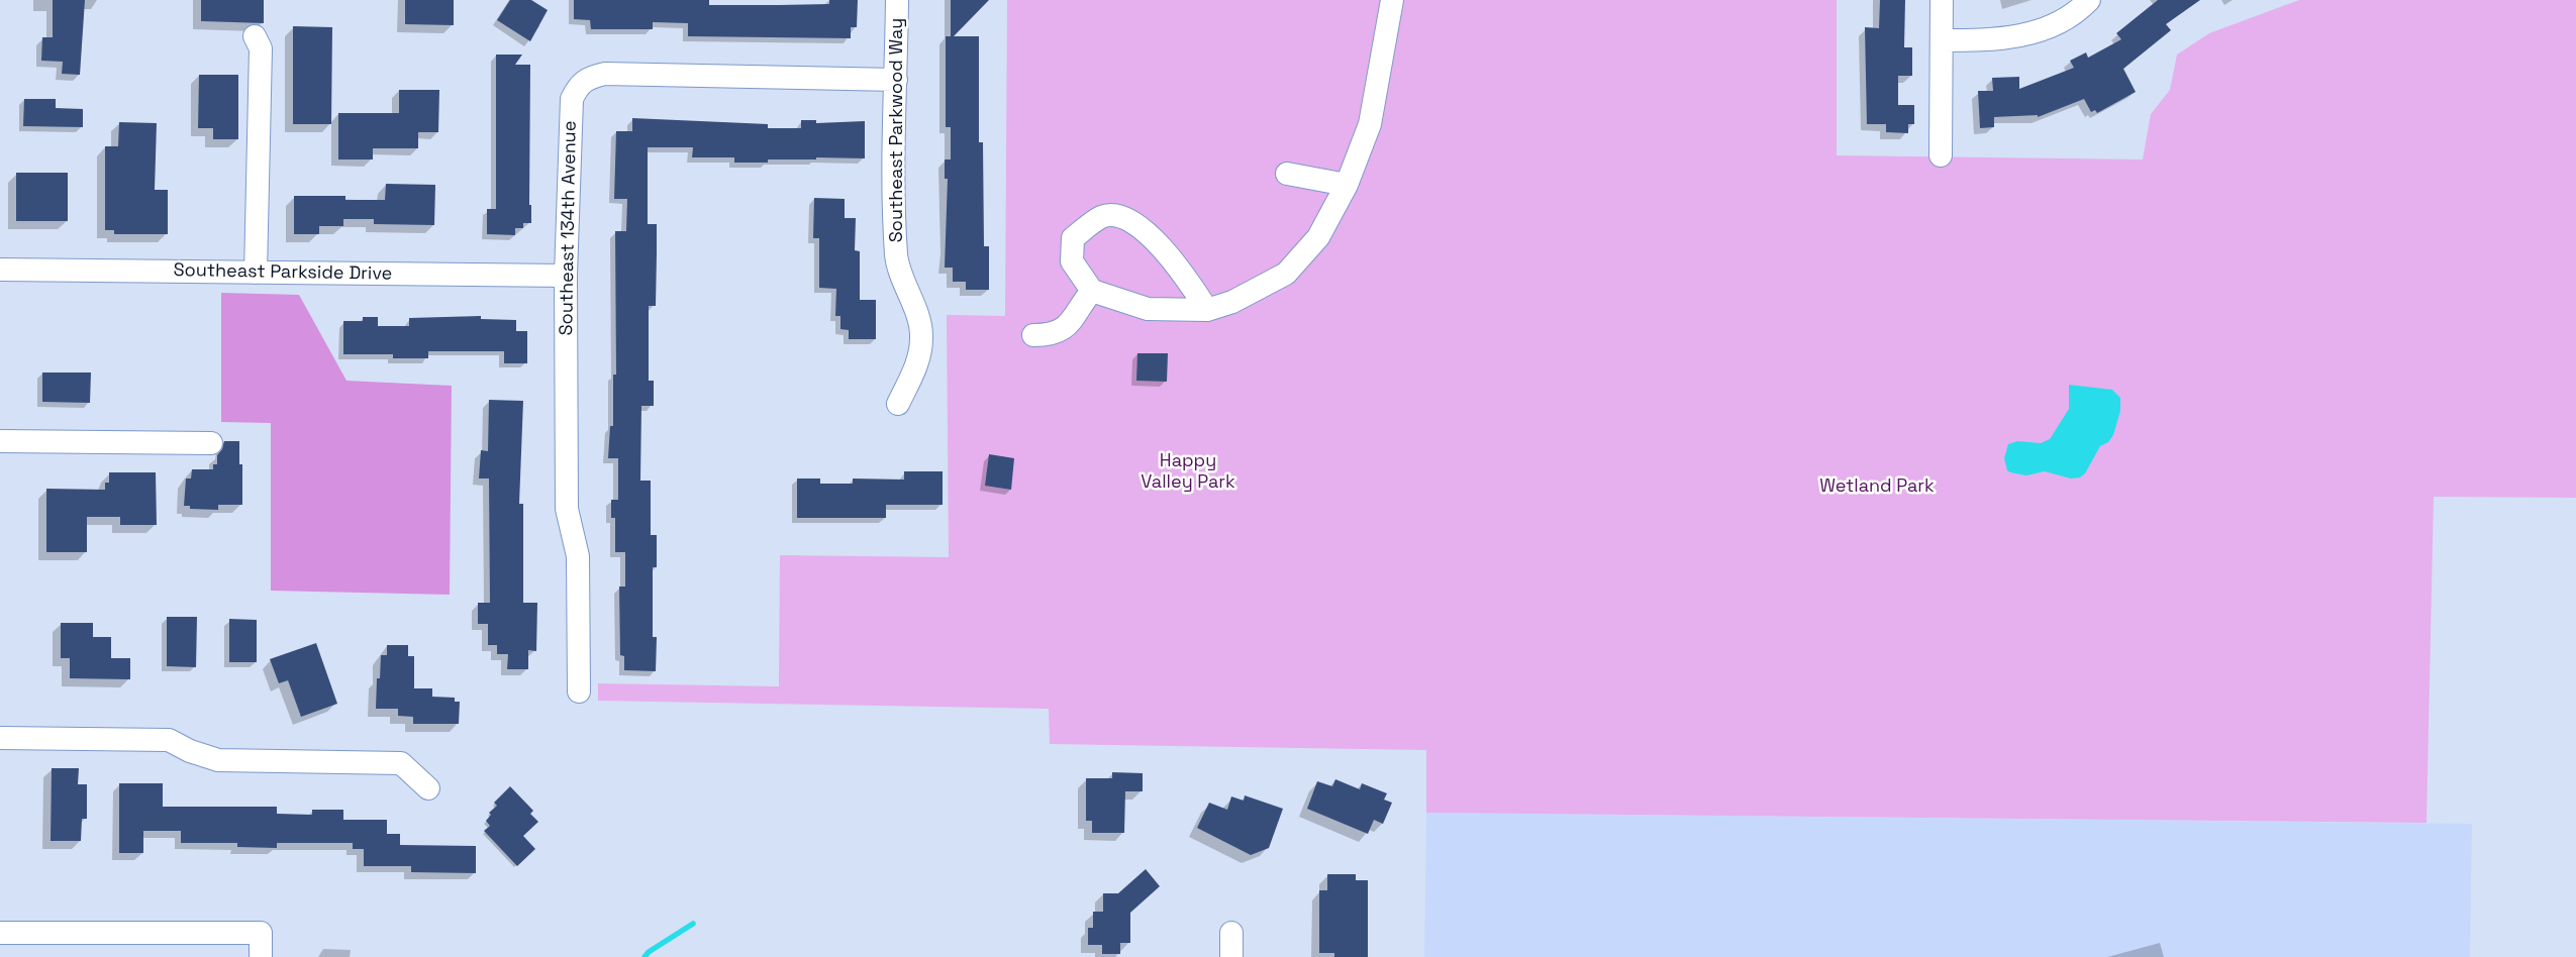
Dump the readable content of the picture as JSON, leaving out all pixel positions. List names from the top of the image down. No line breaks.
{"streets":{"street":["Southeast Parkwood Way","Southeast 134th Avenue","Southeast Parkside Drive"]},"crossings":[["Southeast Parkwood Way","Southeast 134th Avenue"],["Southeast 134th Avenue","Southeast Parkside Drive"]],"parks":["Happy Valley Park","Wetland Park"]}
